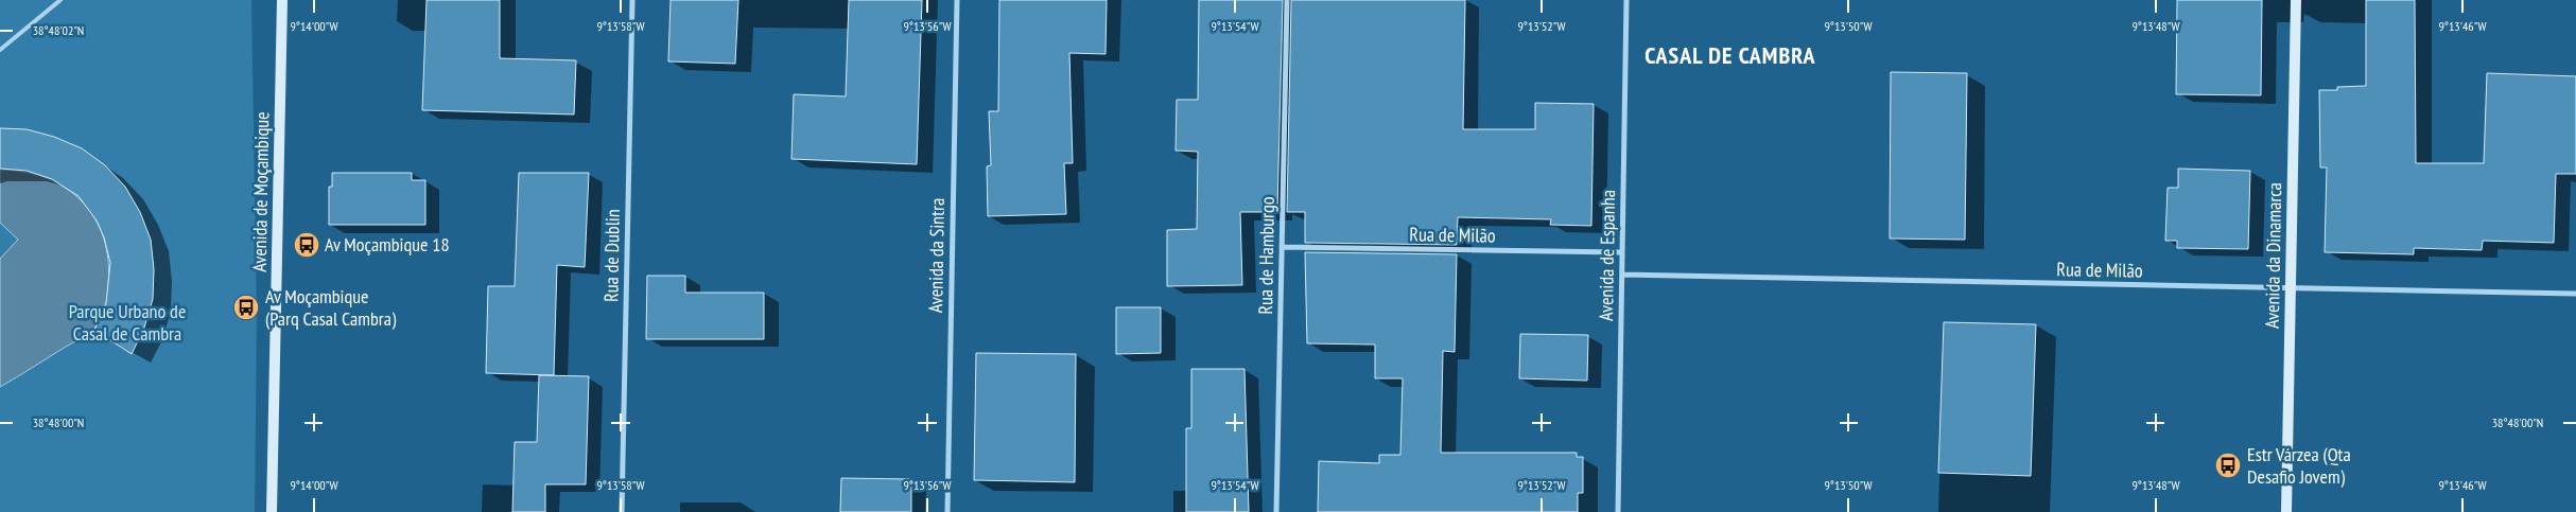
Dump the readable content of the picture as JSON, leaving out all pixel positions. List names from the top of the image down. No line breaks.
{"streets":{"main road":["Avenida de Moçambique","Avenida da Dinamarca"],"street":["Rua de Milão","Rua de Dublin","Avenida da Sintra","Rua de Hamburgo","Avenida de Espanha"]},"crossings":[["Rua de Milão","Rua de Hamburgo"],["Rua de Milão","Avenida de Espanha"],["Rua de Milão","Avenida da Dinamarca"]],"districts":["CASAL DE CAMBRA"],"parks":["Parque Urbano de Casal de Cambra"],"places":{"bus stop":["Av Moçambique 18","Av Moçambique (Parq Casal Cambra)","Estr Várzea (Qta Desafio Jovem)"]},"coordinates":["9°14'00\"W","9°13'58\"W","9°13'56\"W","9°13'54\"W","9°13'52\"W","9°13'50\"W","9°13'48\"W","9°13'46\"W","38°48'02\"N","38°48'00\"N"]}
